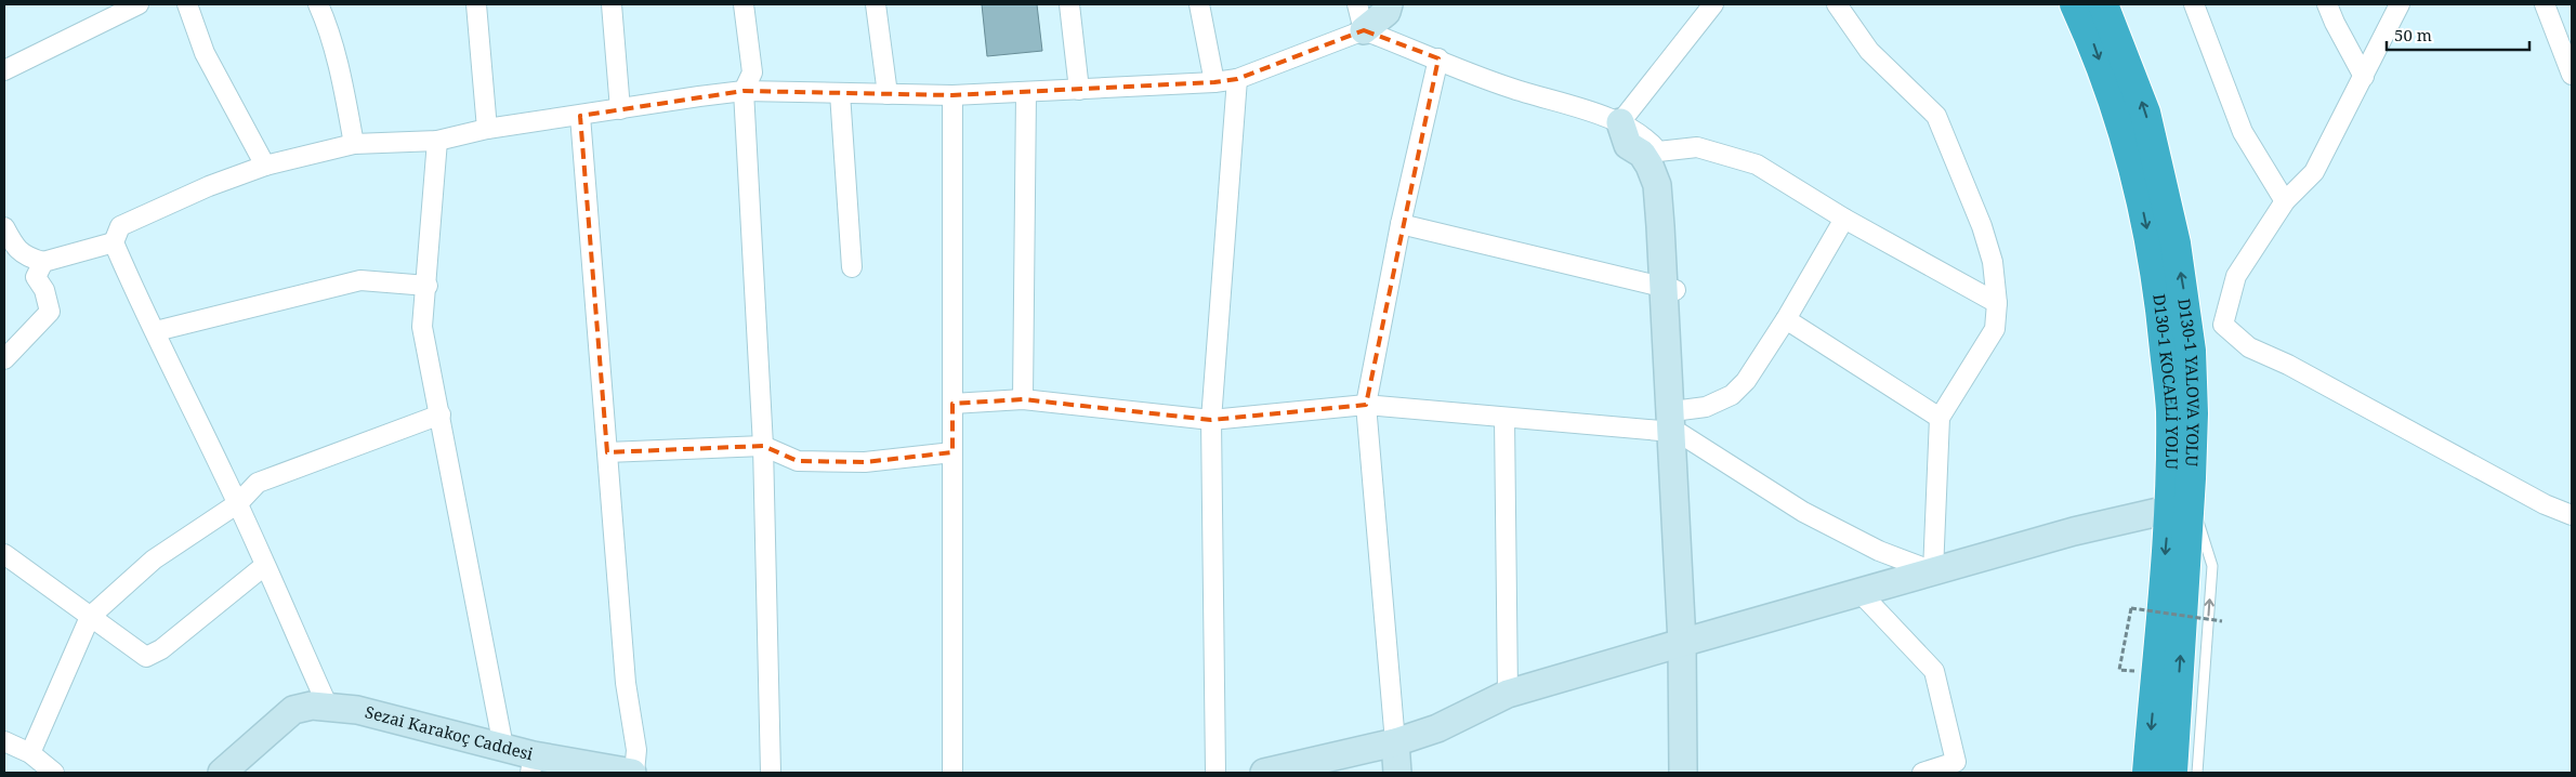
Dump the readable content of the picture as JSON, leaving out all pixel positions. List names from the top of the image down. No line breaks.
{"streets":{"highway":["D130-1 KOCAELİ YOLU","D130-1 YALOVA YOLU"],"street":["Sezai Karakoç Caddesi"]},"crossings":[["D130-1 KOCAELİ YOLU","D130-1 YALOVA YOLU"]],"one_way":["D130-1 KOCAELİ YOLU","D130-1 YALOVA YOLU"],"scale_bar":"50 m"}
